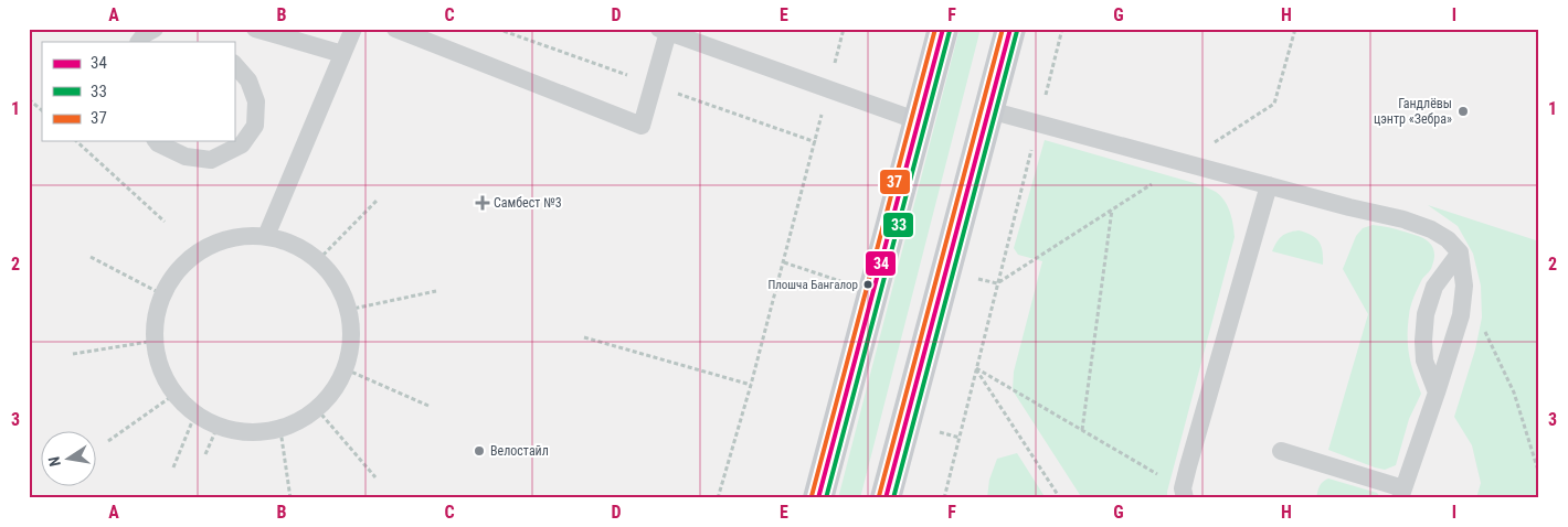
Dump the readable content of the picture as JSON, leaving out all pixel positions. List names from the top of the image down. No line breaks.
{"places":{"other":["Гандлёвы цэнтр «Зебра»","Плошча Бангалор","Велостайл"],"health":["Самбест №3"]},"lines":["transit line 34","transit line 37","transit line 33"],"legend":["34","33","37"],"north":"left","grid":{"columns":["A","B","C","D","E","F","G","H","I"],"rows":["1","2","3"]}}
